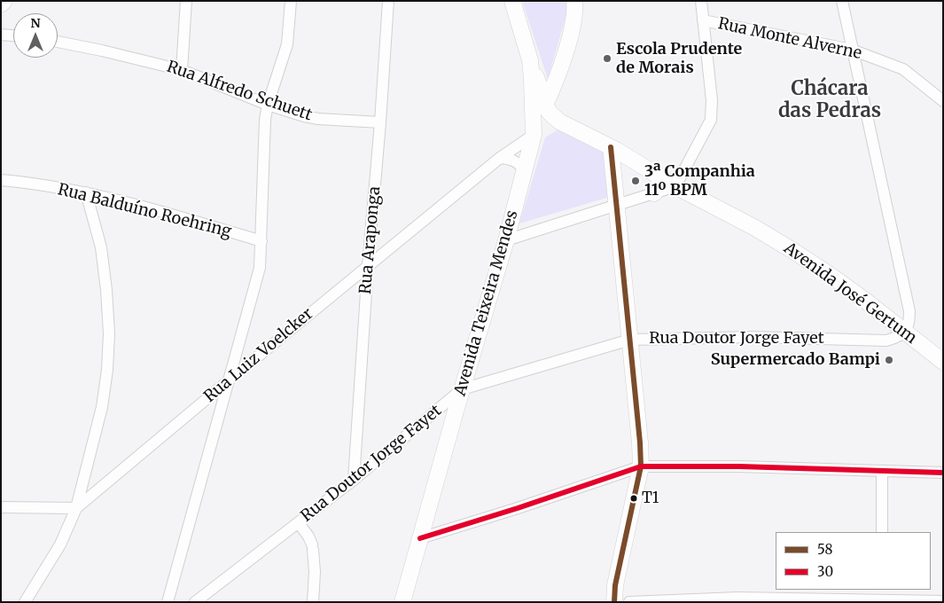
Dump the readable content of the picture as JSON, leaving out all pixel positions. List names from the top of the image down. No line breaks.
{"streets":{"street":["Rua Monte Alverne","Rua Alfredo Schuett","Rua Balduíno Roehring","Rua Araponga","Avenida José Gertum","Avenida Teixeira Mendes","Rua Doutor Jorge Fayet","Rua Luiz Voelcker"]},"crossings":[["Rua Alfredo Schuett","Rua Araponga"],["Rua Araponga","Rua Doutor Jorge Fayet"],["Rua Araponga","Rua Luiz Voelcker"],["Avenida José Gertum","Avenida Teixeira Mendes"],["Avenida José Gertum","Rua Doutor Jorge Fayet"],["Avenida Teixeira Mendes","Rua Doutor Jorge Fayet"],["Avenida Teixeira Mendes","Rua Luiz Voelcker"]],"districts":["Chácara das Pedras"],"places":["Escola Prudente de Morais","3ª Companhia 11º BPM","Supermercado Bampi","T1"],"lines":["transit line 58","transit line 30"],"legend":["58","30"],"north":"top"}
